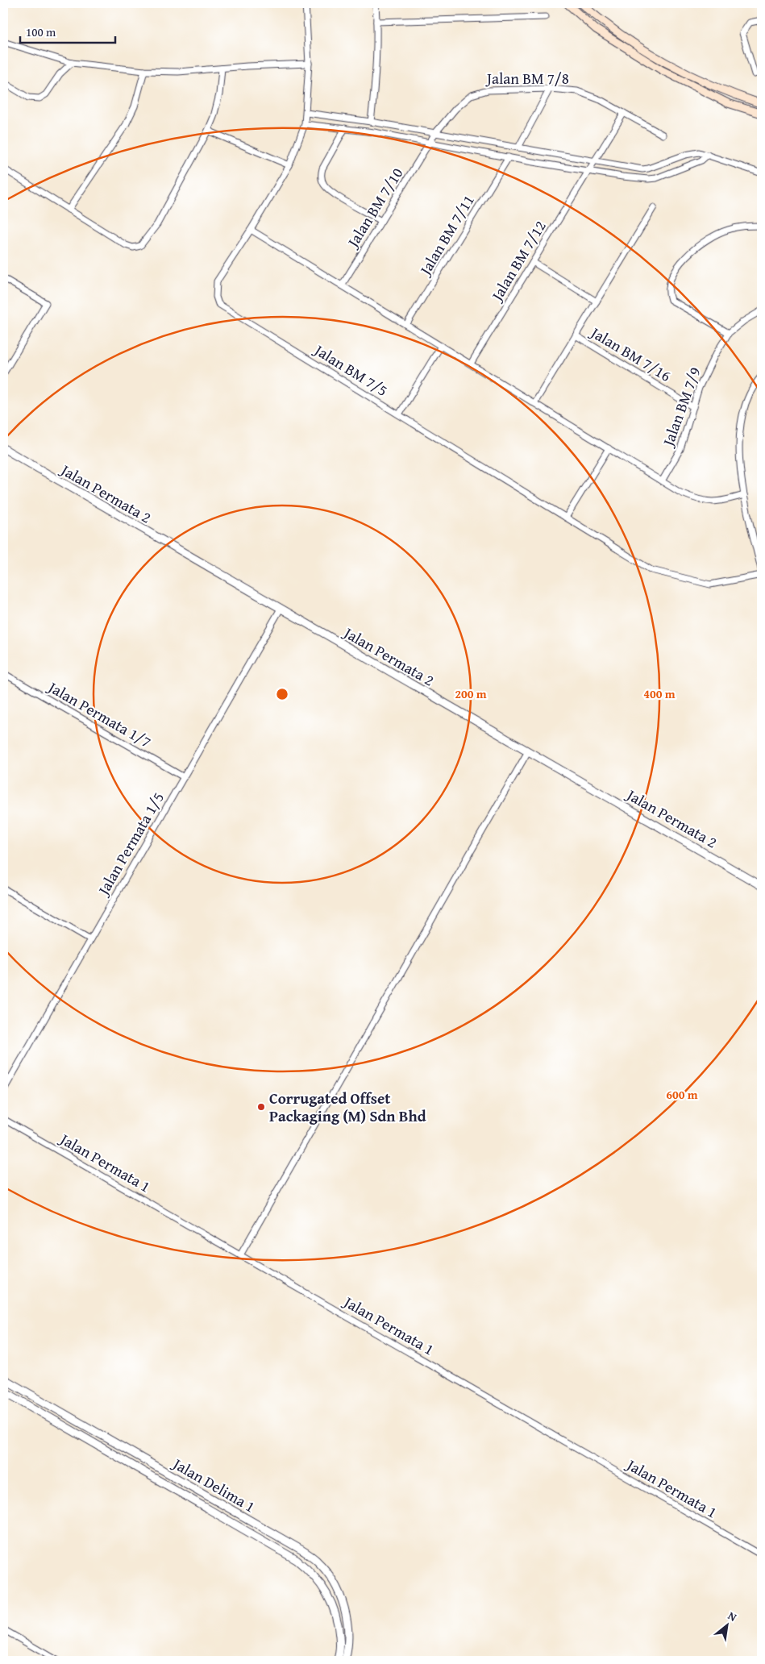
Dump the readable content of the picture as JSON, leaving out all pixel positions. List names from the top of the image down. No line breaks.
{"streets":{"street":["Jalan BM 7/8","Jalan BM 7/10","Jalan BM 7/11","Jalan BM 7/12","Jalan BM 7/16","Jalan BM 7/5","Jalan BM 7/9","Jalan Permata 2","Jalan Permata 1/7","Jalan Permata 1/5","Jalan Permata 1","Jalan Delima 1"]},"crossings":[["Jalan BM 7/8","Jalan BM 7/10"],["Jalan BM 7/8","Jalan BM 7/12"],["Jalan BM 7/16","Jalan BM 7/9"],["Jalan Permata 2","Jalan Permata 1/5"],["Jalan Permata 1/7","Jalan Permata 1/5"]],"places":["Corrugated Offset Packaging (M) Sdn Bhd"],"scale_bar":"100 m","north":"top right","rings":["200 m","400 m","600 m"]}
